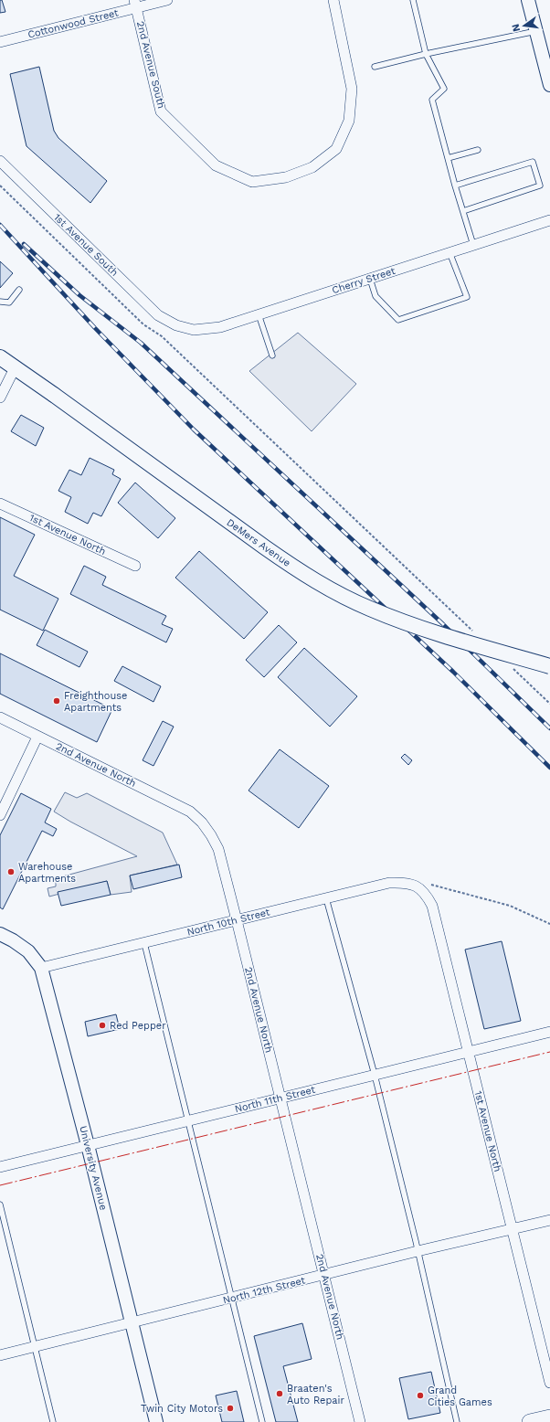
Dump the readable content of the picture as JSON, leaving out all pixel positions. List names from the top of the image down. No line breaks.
{"streets":{"main road":["DeMers Avenue"],"street":["Cottonwood Street","2nd Avenue South","1st Avenue South","Cherry Street","1st Avenue North","2nd Avenue North","North 10th Street","North 11th Street","University Avenue","North 12th Street"]},"crossings":[["Cottonwood Street","2nd Avenue South"],["1st Avenue South","Cherry Street"],["1st Avenue North","North 10th Street"],["1st Avenue North","North 11th Street"],["1st Avenue North","North 12th Street"],["2nd Avenue North","North 10th Street"],["2nd Avenue North","North 11th Street"],["2nd Avenue North","North 12th Street"],["North 10th Street","University Avenue"],["North 11th Street","University Avenue"],["University Avenue","North 12th Street"]],"places":["Freighthouse Apartments","Warehouse Apartments","Red Pepper","Braaten's Auto Repair","Grand Cities Games","Twin City Motors"],"north":"left"}
